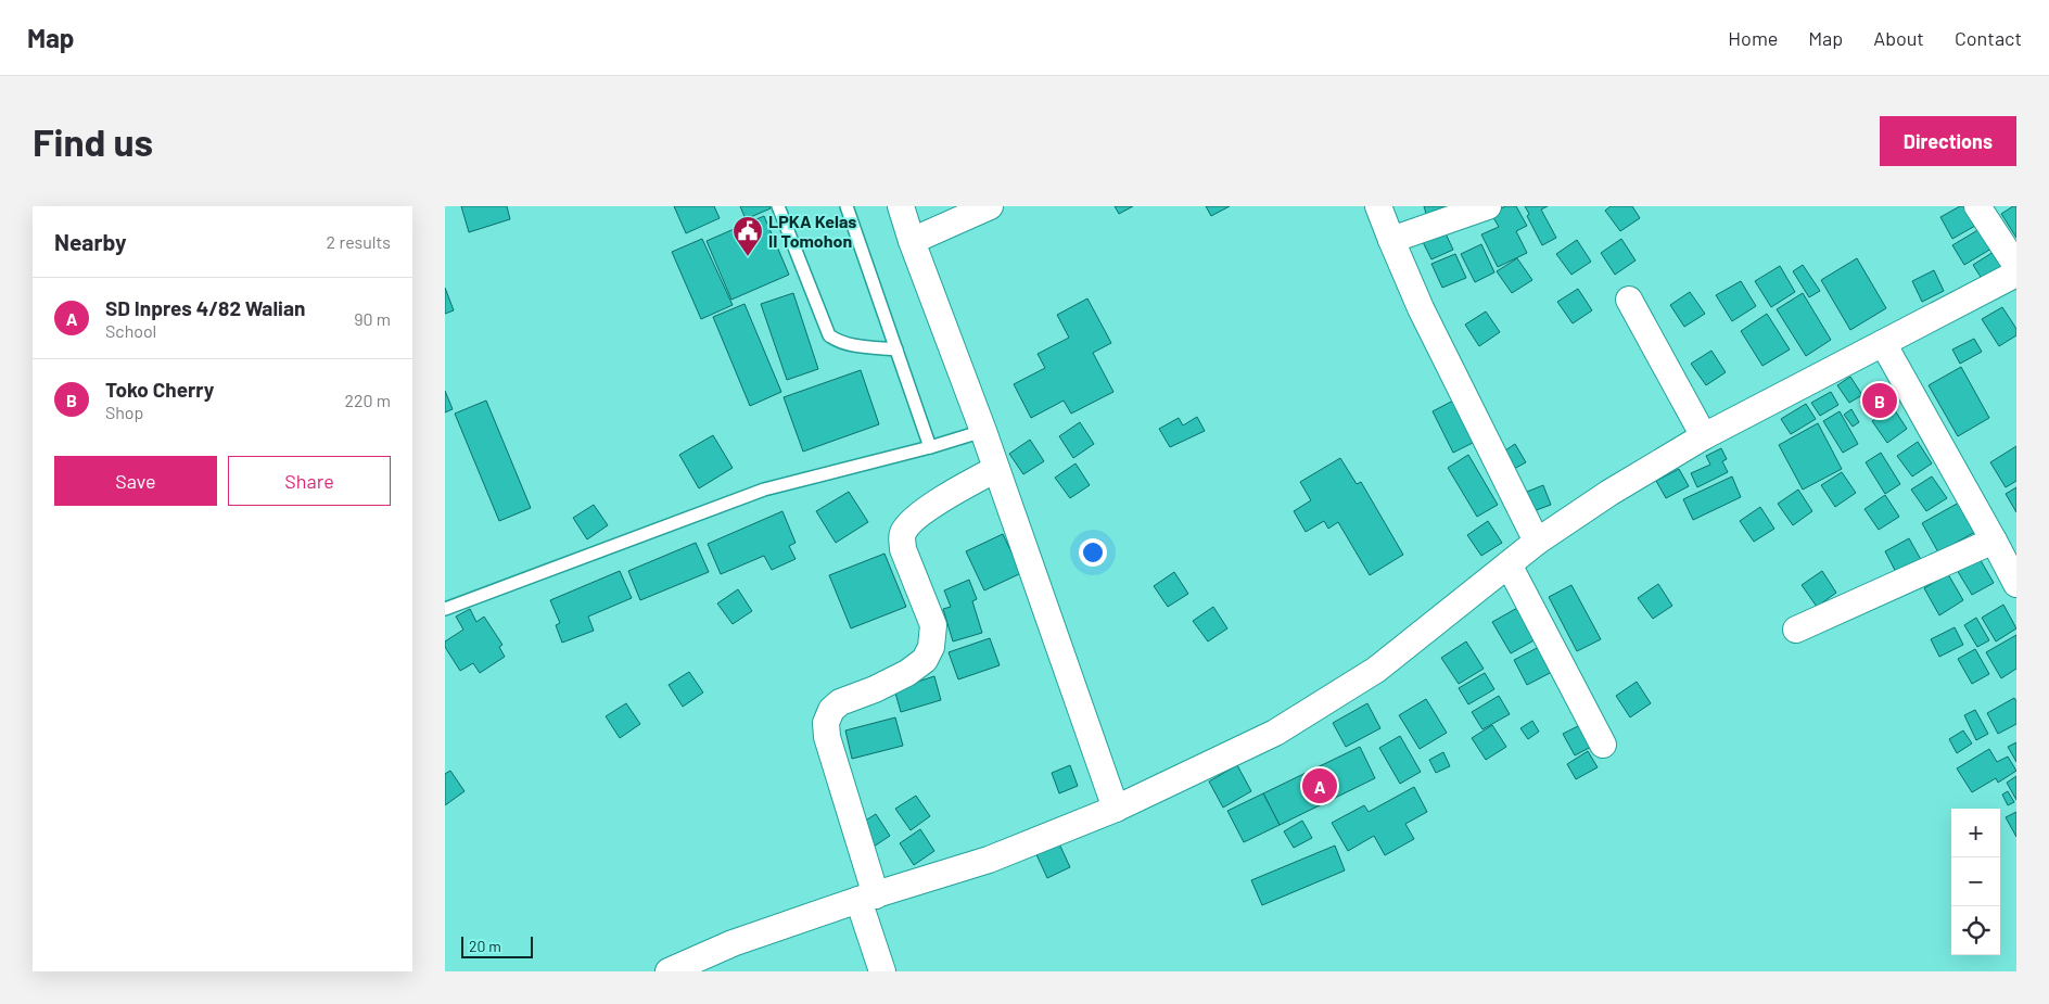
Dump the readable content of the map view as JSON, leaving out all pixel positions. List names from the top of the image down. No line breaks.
{"places":{"public building":["LPKA Kelas II Tomohon"]},"scale_bar":"20 m","page":{"header":"Map","nav":["Home","Map","About","Contact"],"buttons":["Directions",["Save","Share"]],"title":"Find us","heading":["Nearby","2 results"],"list":[{"mark":"A","name":"SD Inpres 4/82 Walian","note":"School","value":"90 m"},{"mark":"B","name":"Toko Cherry","note":"Shop","value":"220 m"}],"pins":["B","A"],"map_buttons":["+","−"],"scale":"20 m"}}
